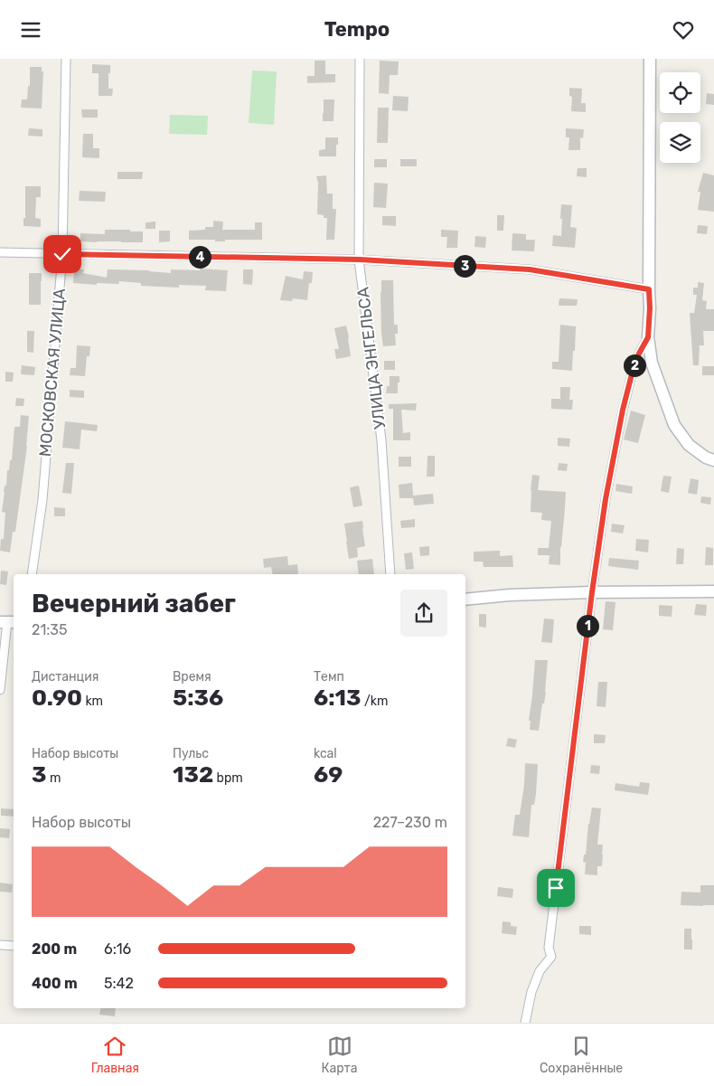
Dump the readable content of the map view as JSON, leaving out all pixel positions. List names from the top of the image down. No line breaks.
{"streets":{"street":["УЛИЦА ЭНГЕЛЬСА","МОСКОВСКАЯ УЛИЦА"]},"page":{"header":"Tempo","pins":["4","3","2","1"],"heading":["Вечерний забег","21:35"],"stats":[["Дистанция","0.90 km"],["Время","5:36"],["Темп","6:13 /km"],["Набор высоты","3 m"],["Пульс","132 bpm"],["kcal","69"]],"chart":["Набор высоты","227–230 m"],"list":[{"name":"200 m","note":"6:16"},{"name":"400 m","note":"5:42"}],"tabs":["Главная","Карта","Сохранённые"]}}
